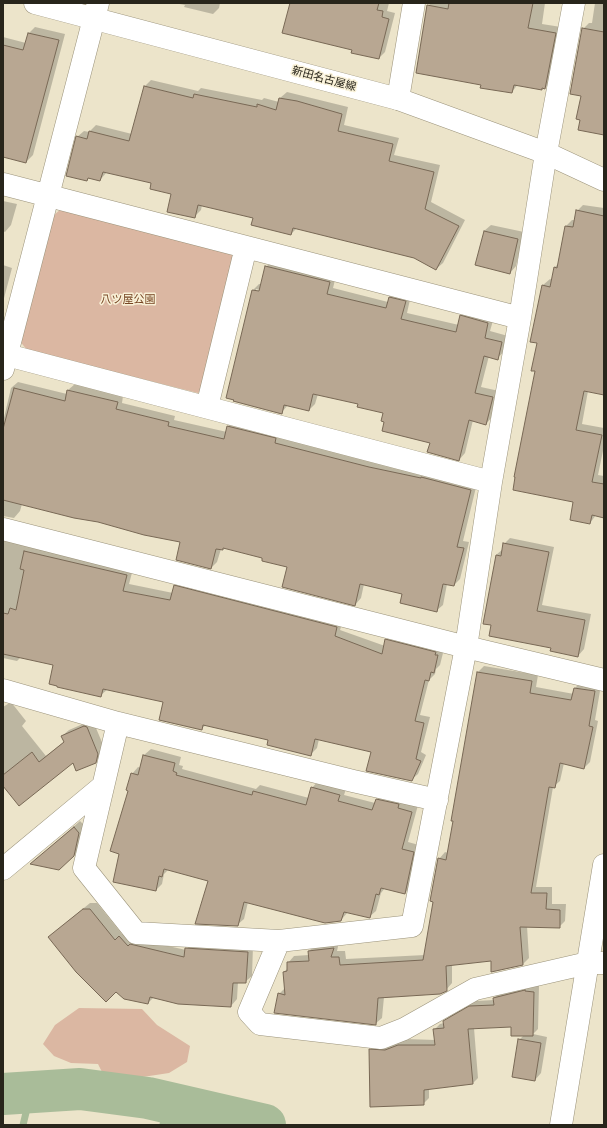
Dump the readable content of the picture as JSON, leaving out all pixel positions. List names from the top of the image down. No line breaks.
{"streets":{"street":["新田名古屋線"]},"parks":["八ツ屋公園"]}
